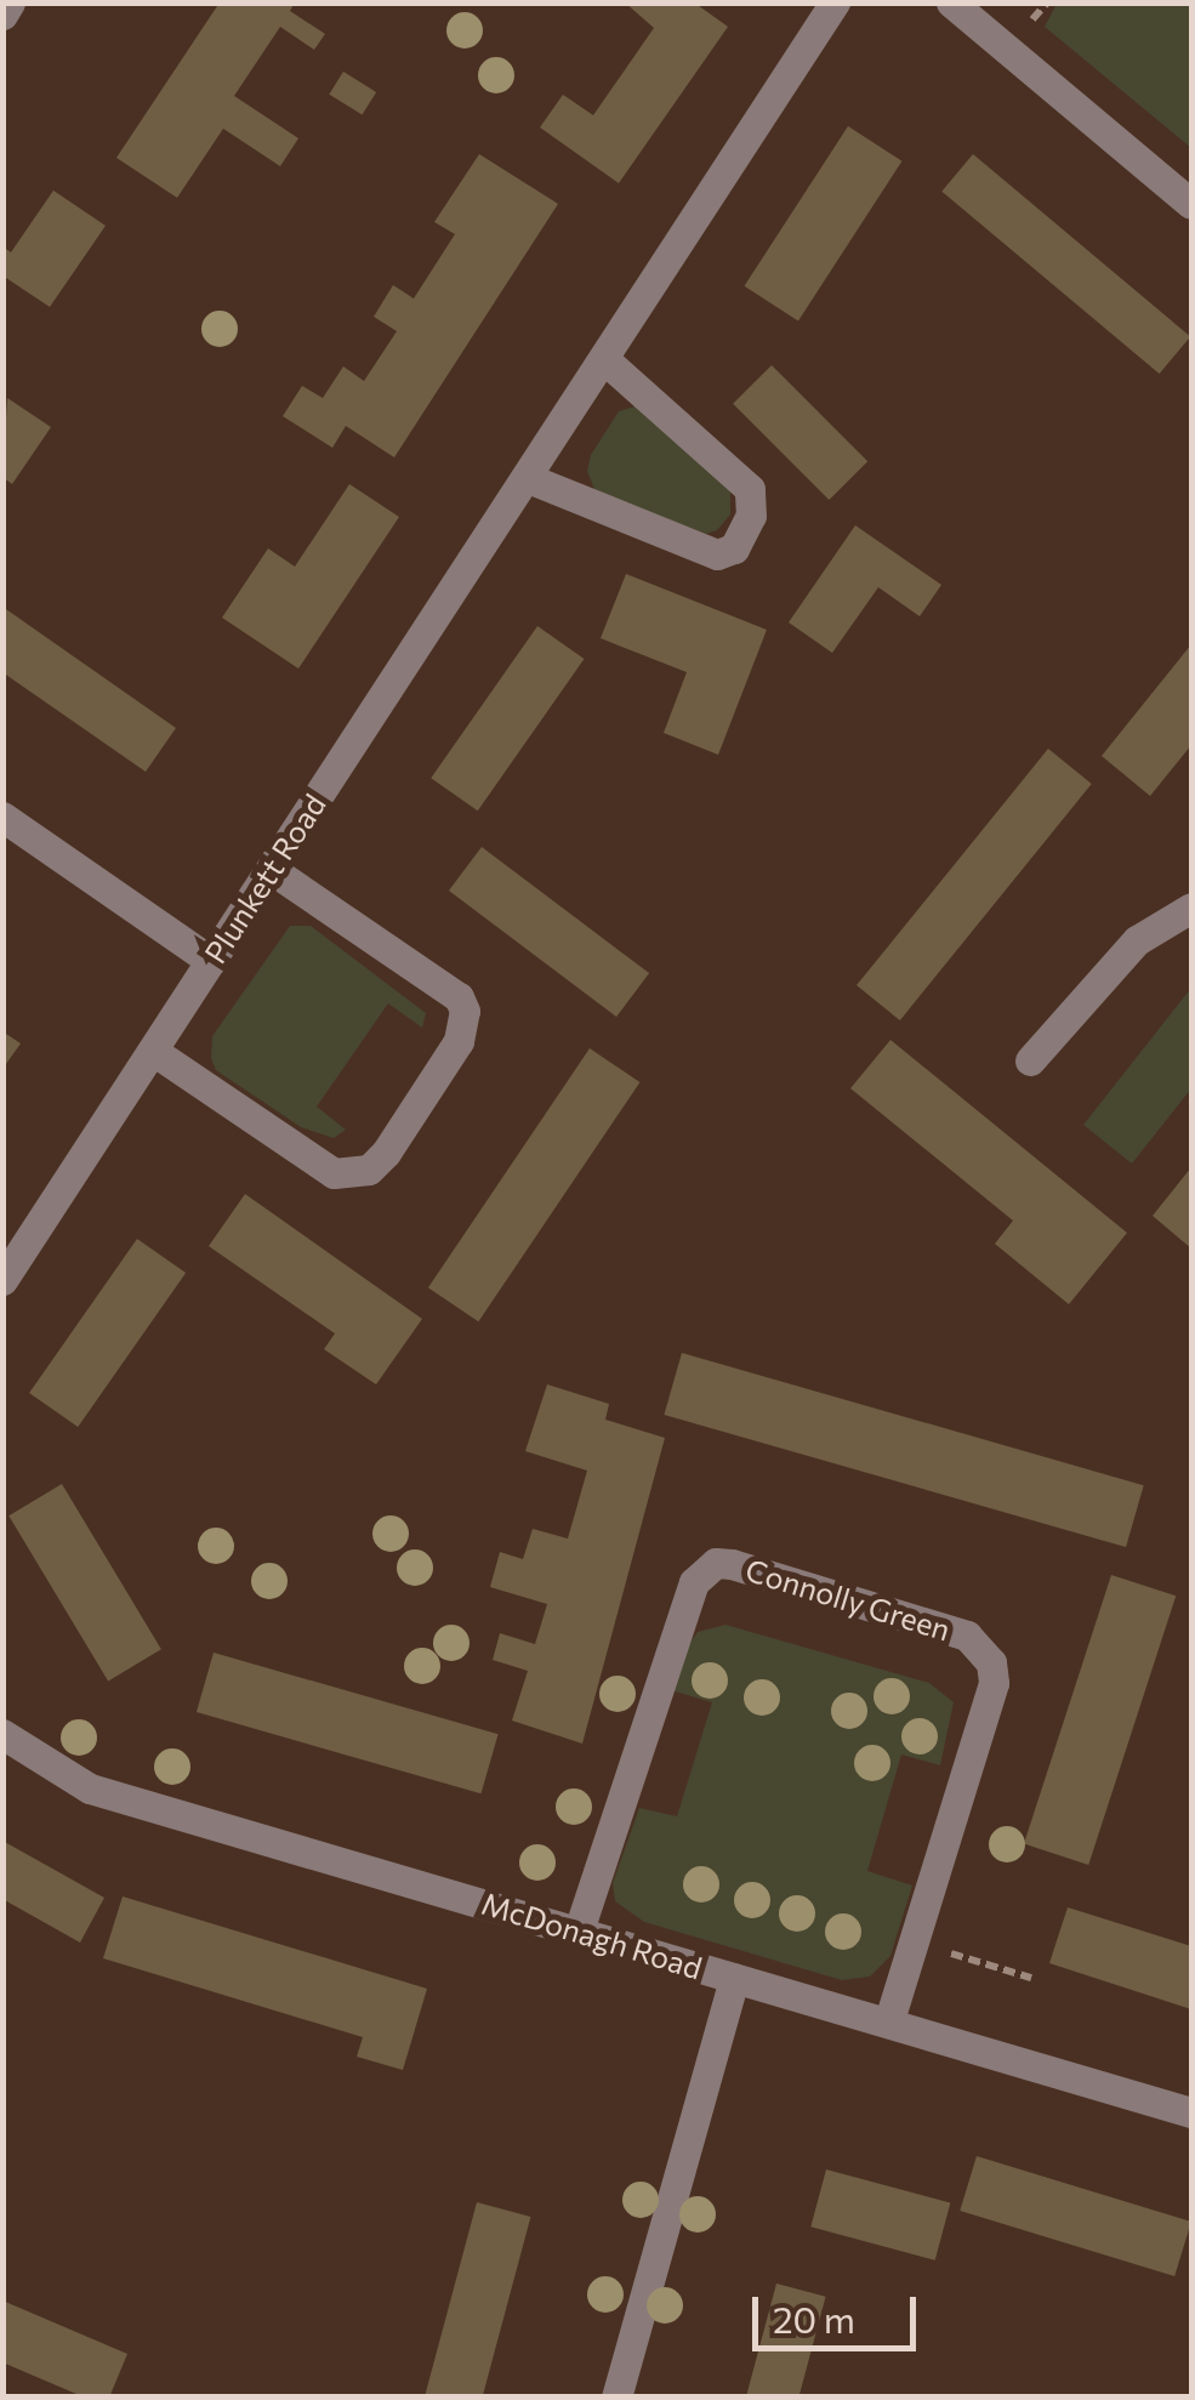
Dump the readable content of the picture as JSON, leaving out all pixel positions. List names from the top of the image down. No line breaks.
{"streets":{"street":["Plunkett Road","Connolly Green","McDonagh Road"]},"crossings":[["Connolly Green","McDonagh Road"]],"scale_bar":"20 m"}
